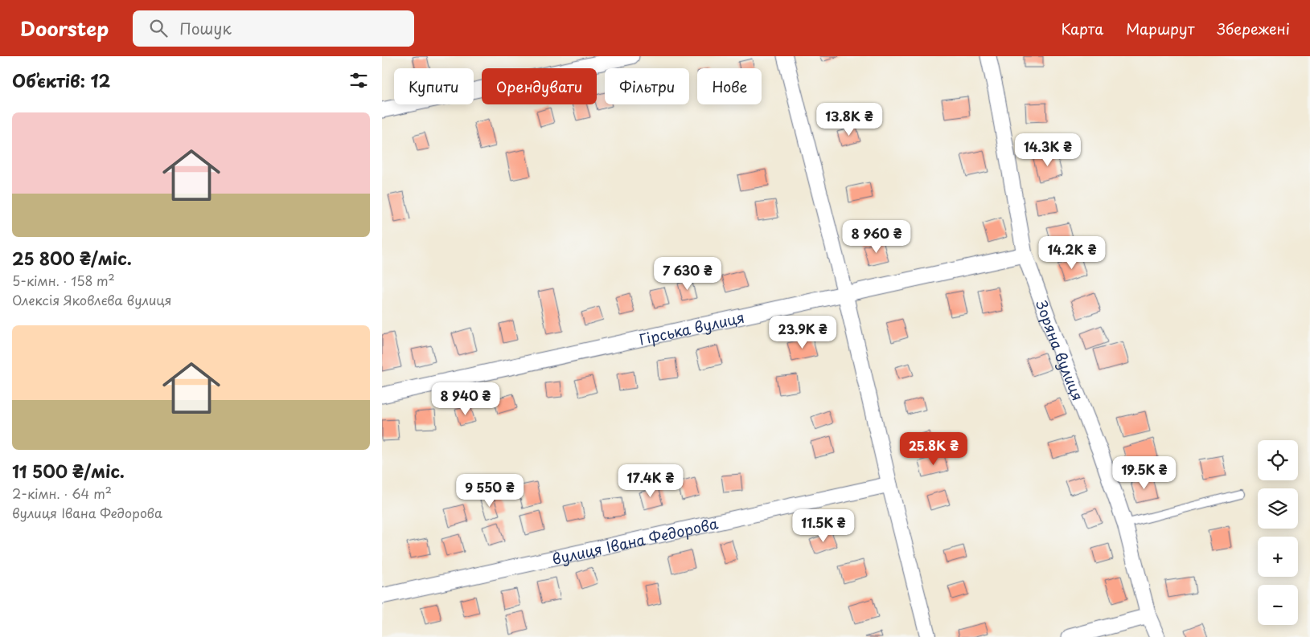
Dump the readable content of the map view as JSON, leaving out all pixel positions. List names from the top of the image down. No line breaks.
{"streets":{"street":["Гірська вулиця","Зоряна вулиця","вулиця Івана Федорова"]},"crossings":[["Гірська вулиця","Зоряна вулиця"]],"page":{"header":"Doorstep","search":"Пошук","nav":["Карта","Маршрут","Збережені"],"heading":"Об’єктів: 12","chip":["Купити","Орендувати","Фільтри","Нове"],"price":["13.8K ₴","14.3K ₴","8 960 ₴","14.2K ₴","7 630 ₴","23.9K ₴","8 940 ₴","25.8K ₴","19.5K ₴","17.4K ₴","9 550 ₴","11.5K ₴"],"list":[{"name":"25 800 ₴/міс.","note":"5-кімн. · 158 m² · Олексія Яковлєва вулиця"},{"name":"11 500 ₴/міс.","note":"2-кімн. · 64 m² · вулиця Івана Федорова"}],"map_buttons":["+","−"]}}
